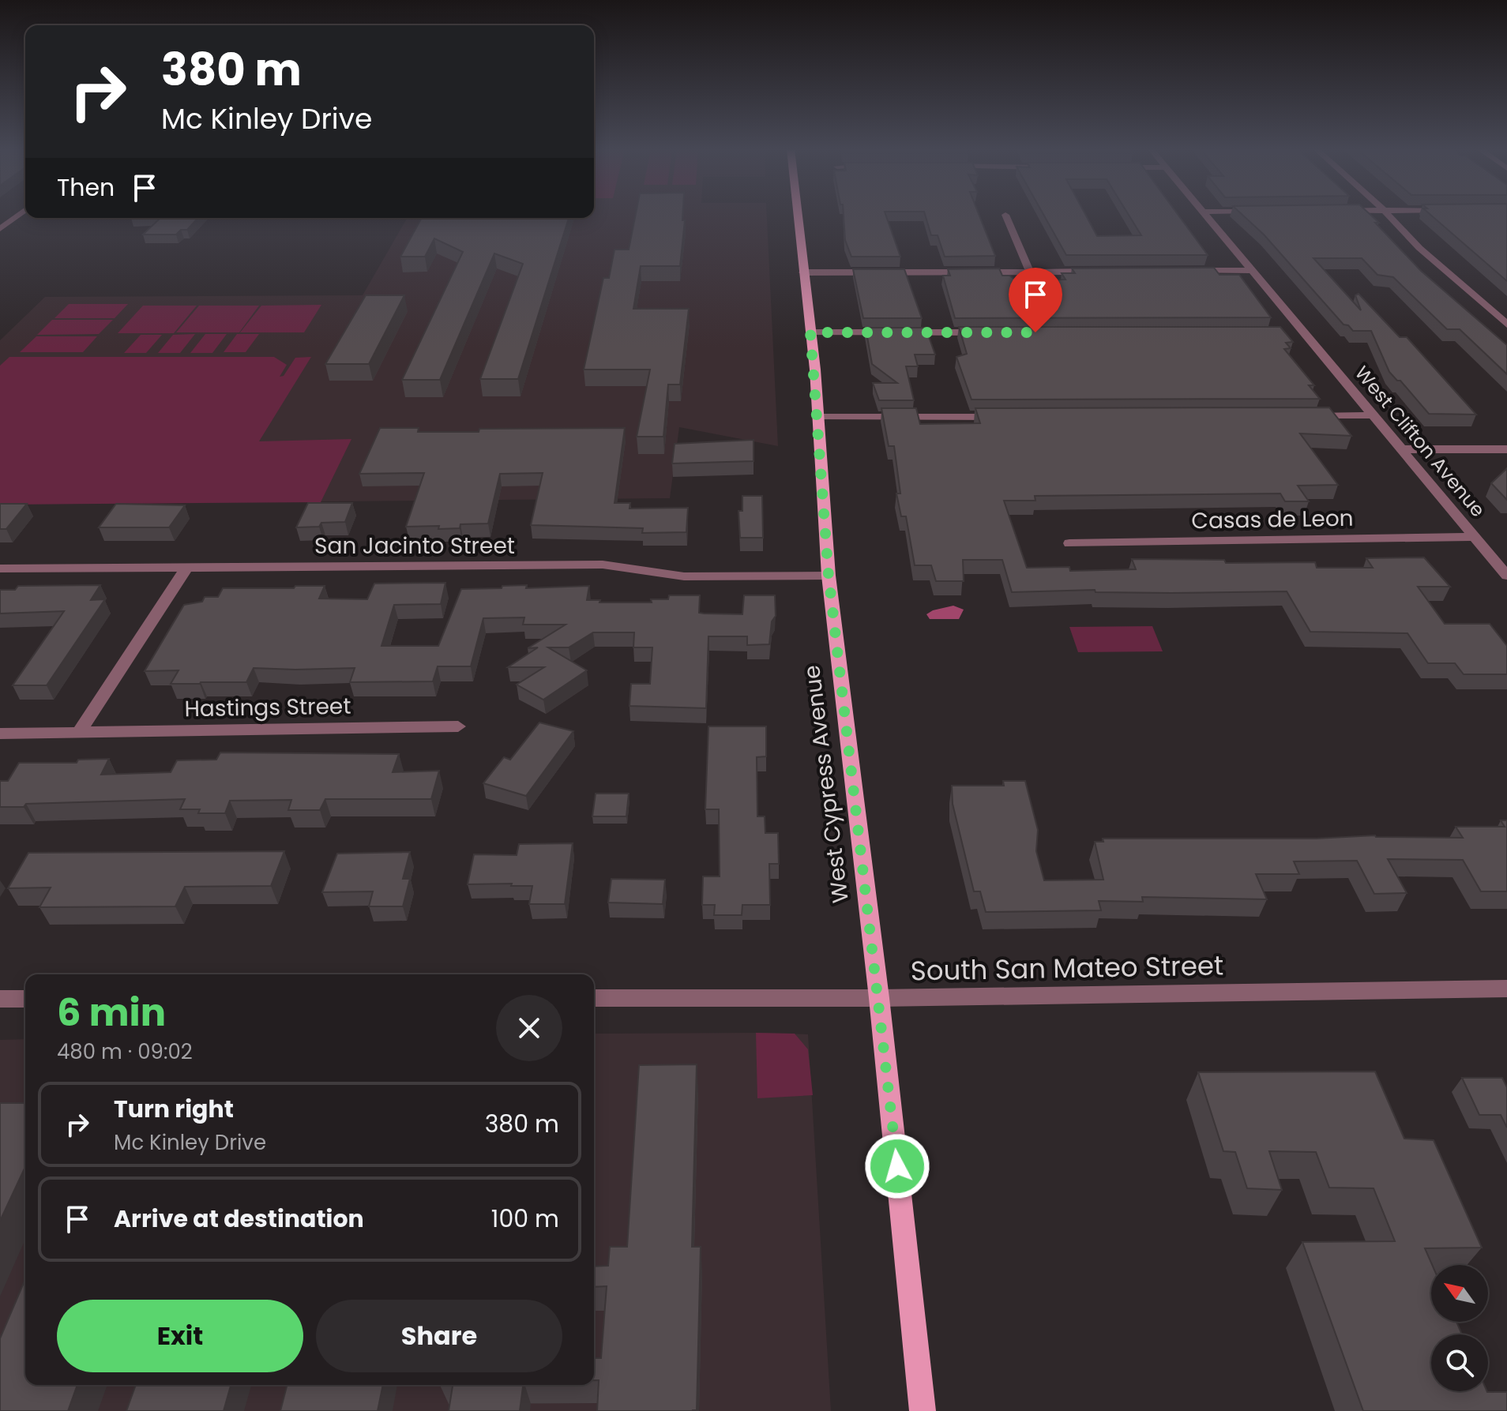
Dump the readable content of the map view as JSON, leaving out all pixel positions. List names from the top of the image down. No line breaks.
{"streets":{"main road":["West Cypress Avenue"],"street":["West Clifton Avenue","Casas de Leon","San Jacinto Street","Hastings Street","South San Mateo Street"]},"crossings":[["West Clifton Avenue","Casas de Leon"],["San Jacinto Street","West Cypress Avenue"],["West Cypress Avenue","South San Mateo Street"]],"north":"top left","page":{"turn":["380 m","Mc Kinley Drive"],"then":"Then","heading":["6 min","480 m · 09:02"],"list":[{"name":"Turn right","note":"Mc Kinley Drive","value":"380 m"},{"name":"Arrive at destination","value":"100 m"}],"buttons":["Exit","Share"]}}
